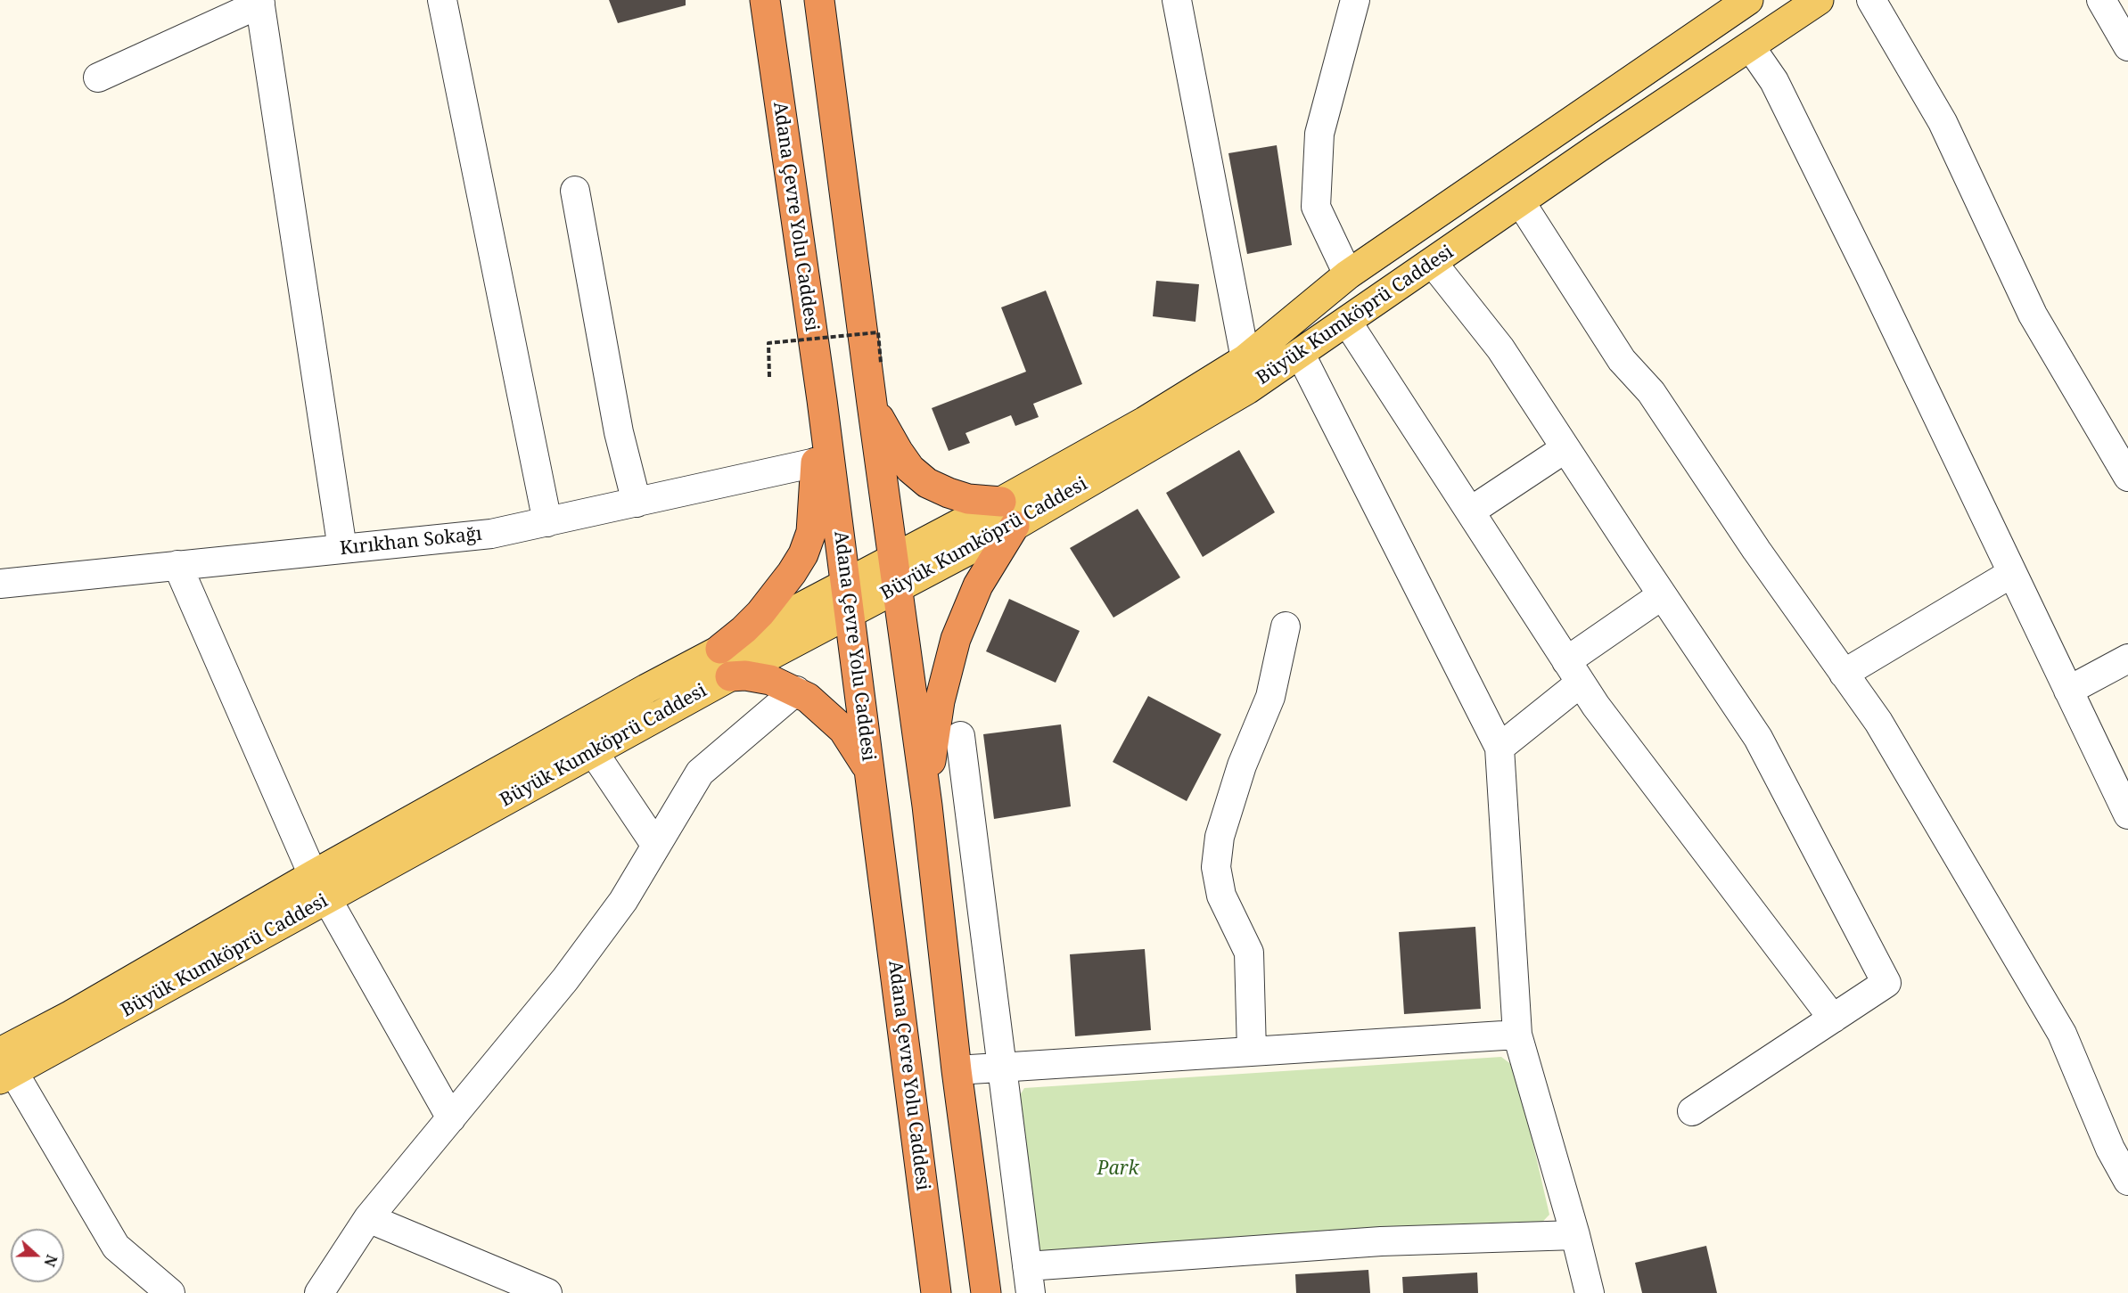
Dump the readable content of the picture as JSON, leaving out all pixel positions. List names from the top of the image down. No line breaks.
{"streets":{"highway":["Adana Çevre Yolu Caddesi"],"main road":["Büyük Kumköprü Caddesi"],"street":["Kırıkhan Sokağı"]},"crossings":[["Adana Çevre Yolu Caddesi","Büyük Kumköprü Caddesi"]],"parks":["Park"],"north":"right"}
